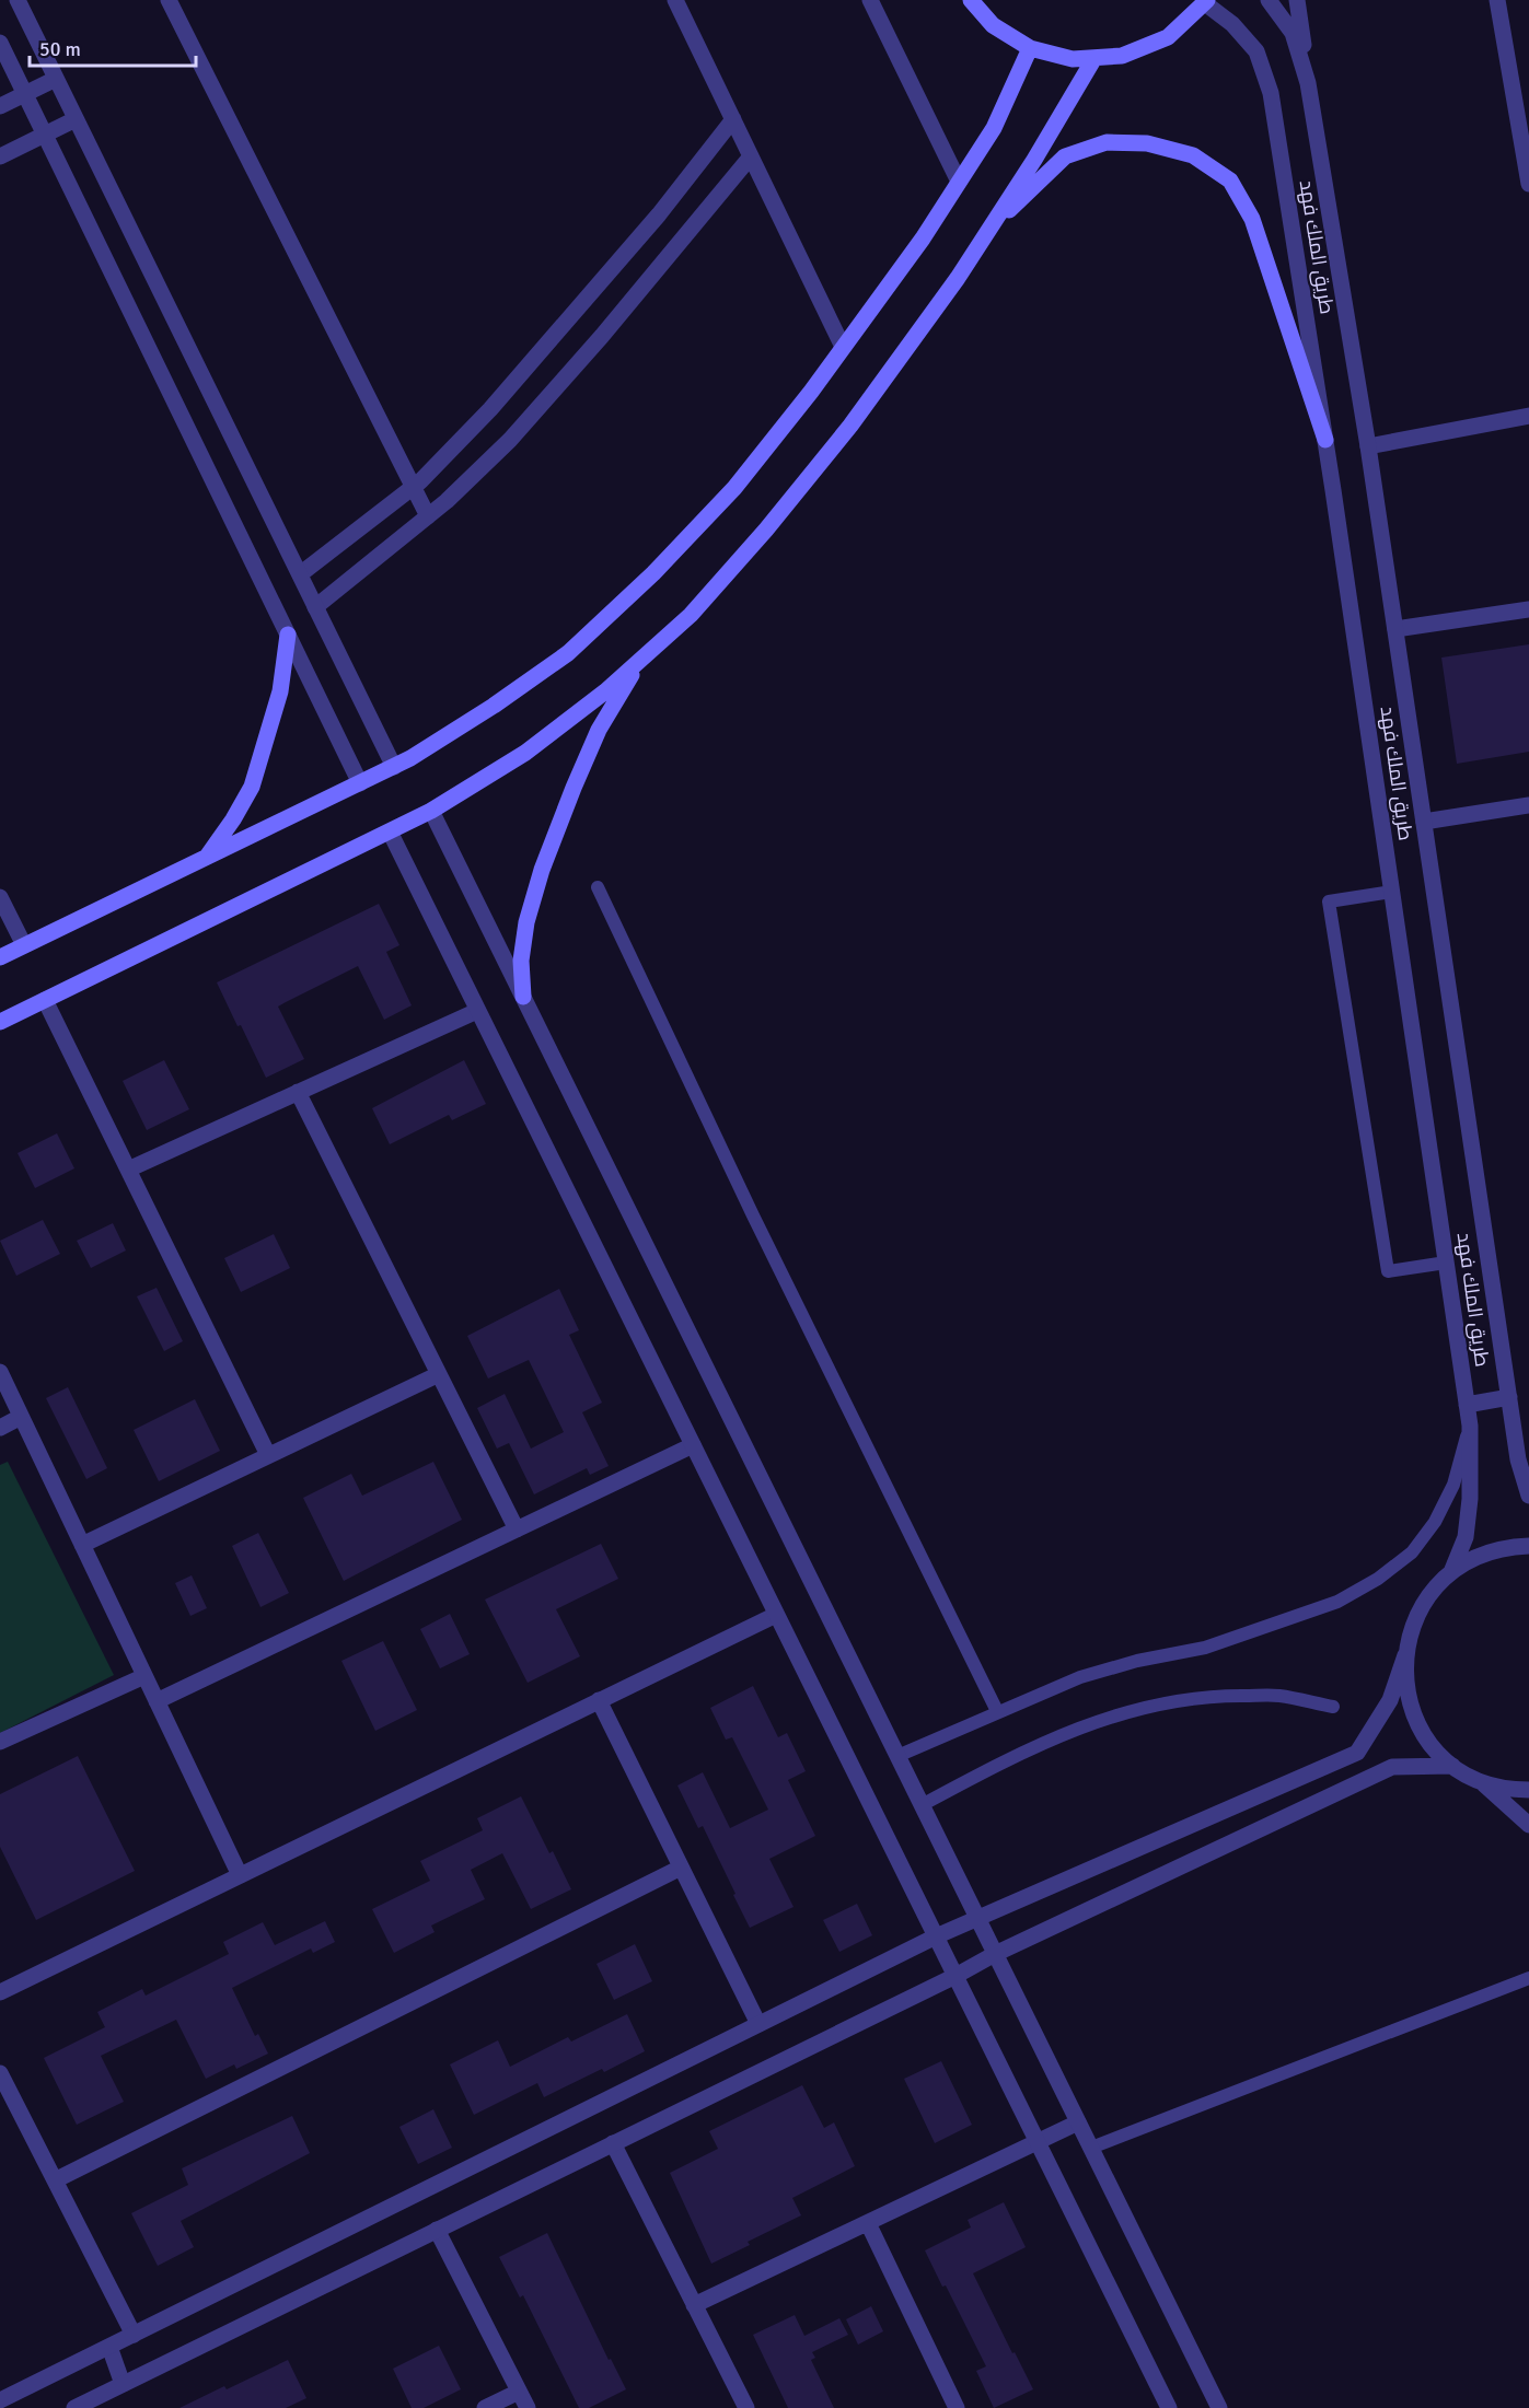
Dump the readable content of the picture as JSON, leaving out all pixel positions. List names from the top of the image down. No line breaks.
{"streets":{"street":["طريق الملك فهد"]},"scale_bar":"50 m"}
